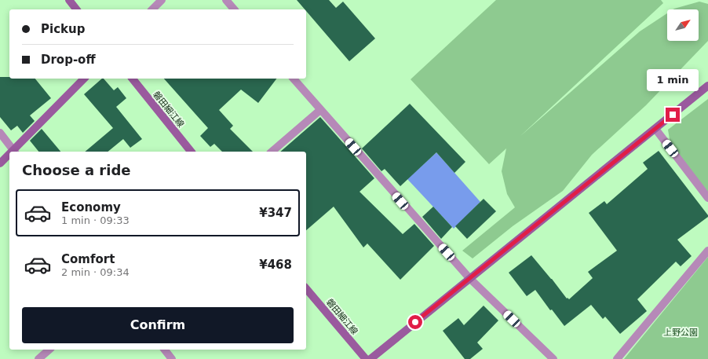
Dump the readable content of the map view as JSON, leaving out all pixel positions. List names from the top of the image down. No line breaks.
{"streets":{"street":["磐田細江線"]},"parks":["上野公園"],"north":"top right","page":{"banner":["Pickup","Drop-off"],"bubble":"1 min","heading":"Choose a ride","list":[{"name":"Economy","note":"1 min · 09:33","value":"¥347"},{"name":"Comfort","note":"2 min · 09:34","value":"¥468"}],"buttons":"Confirm"}}
